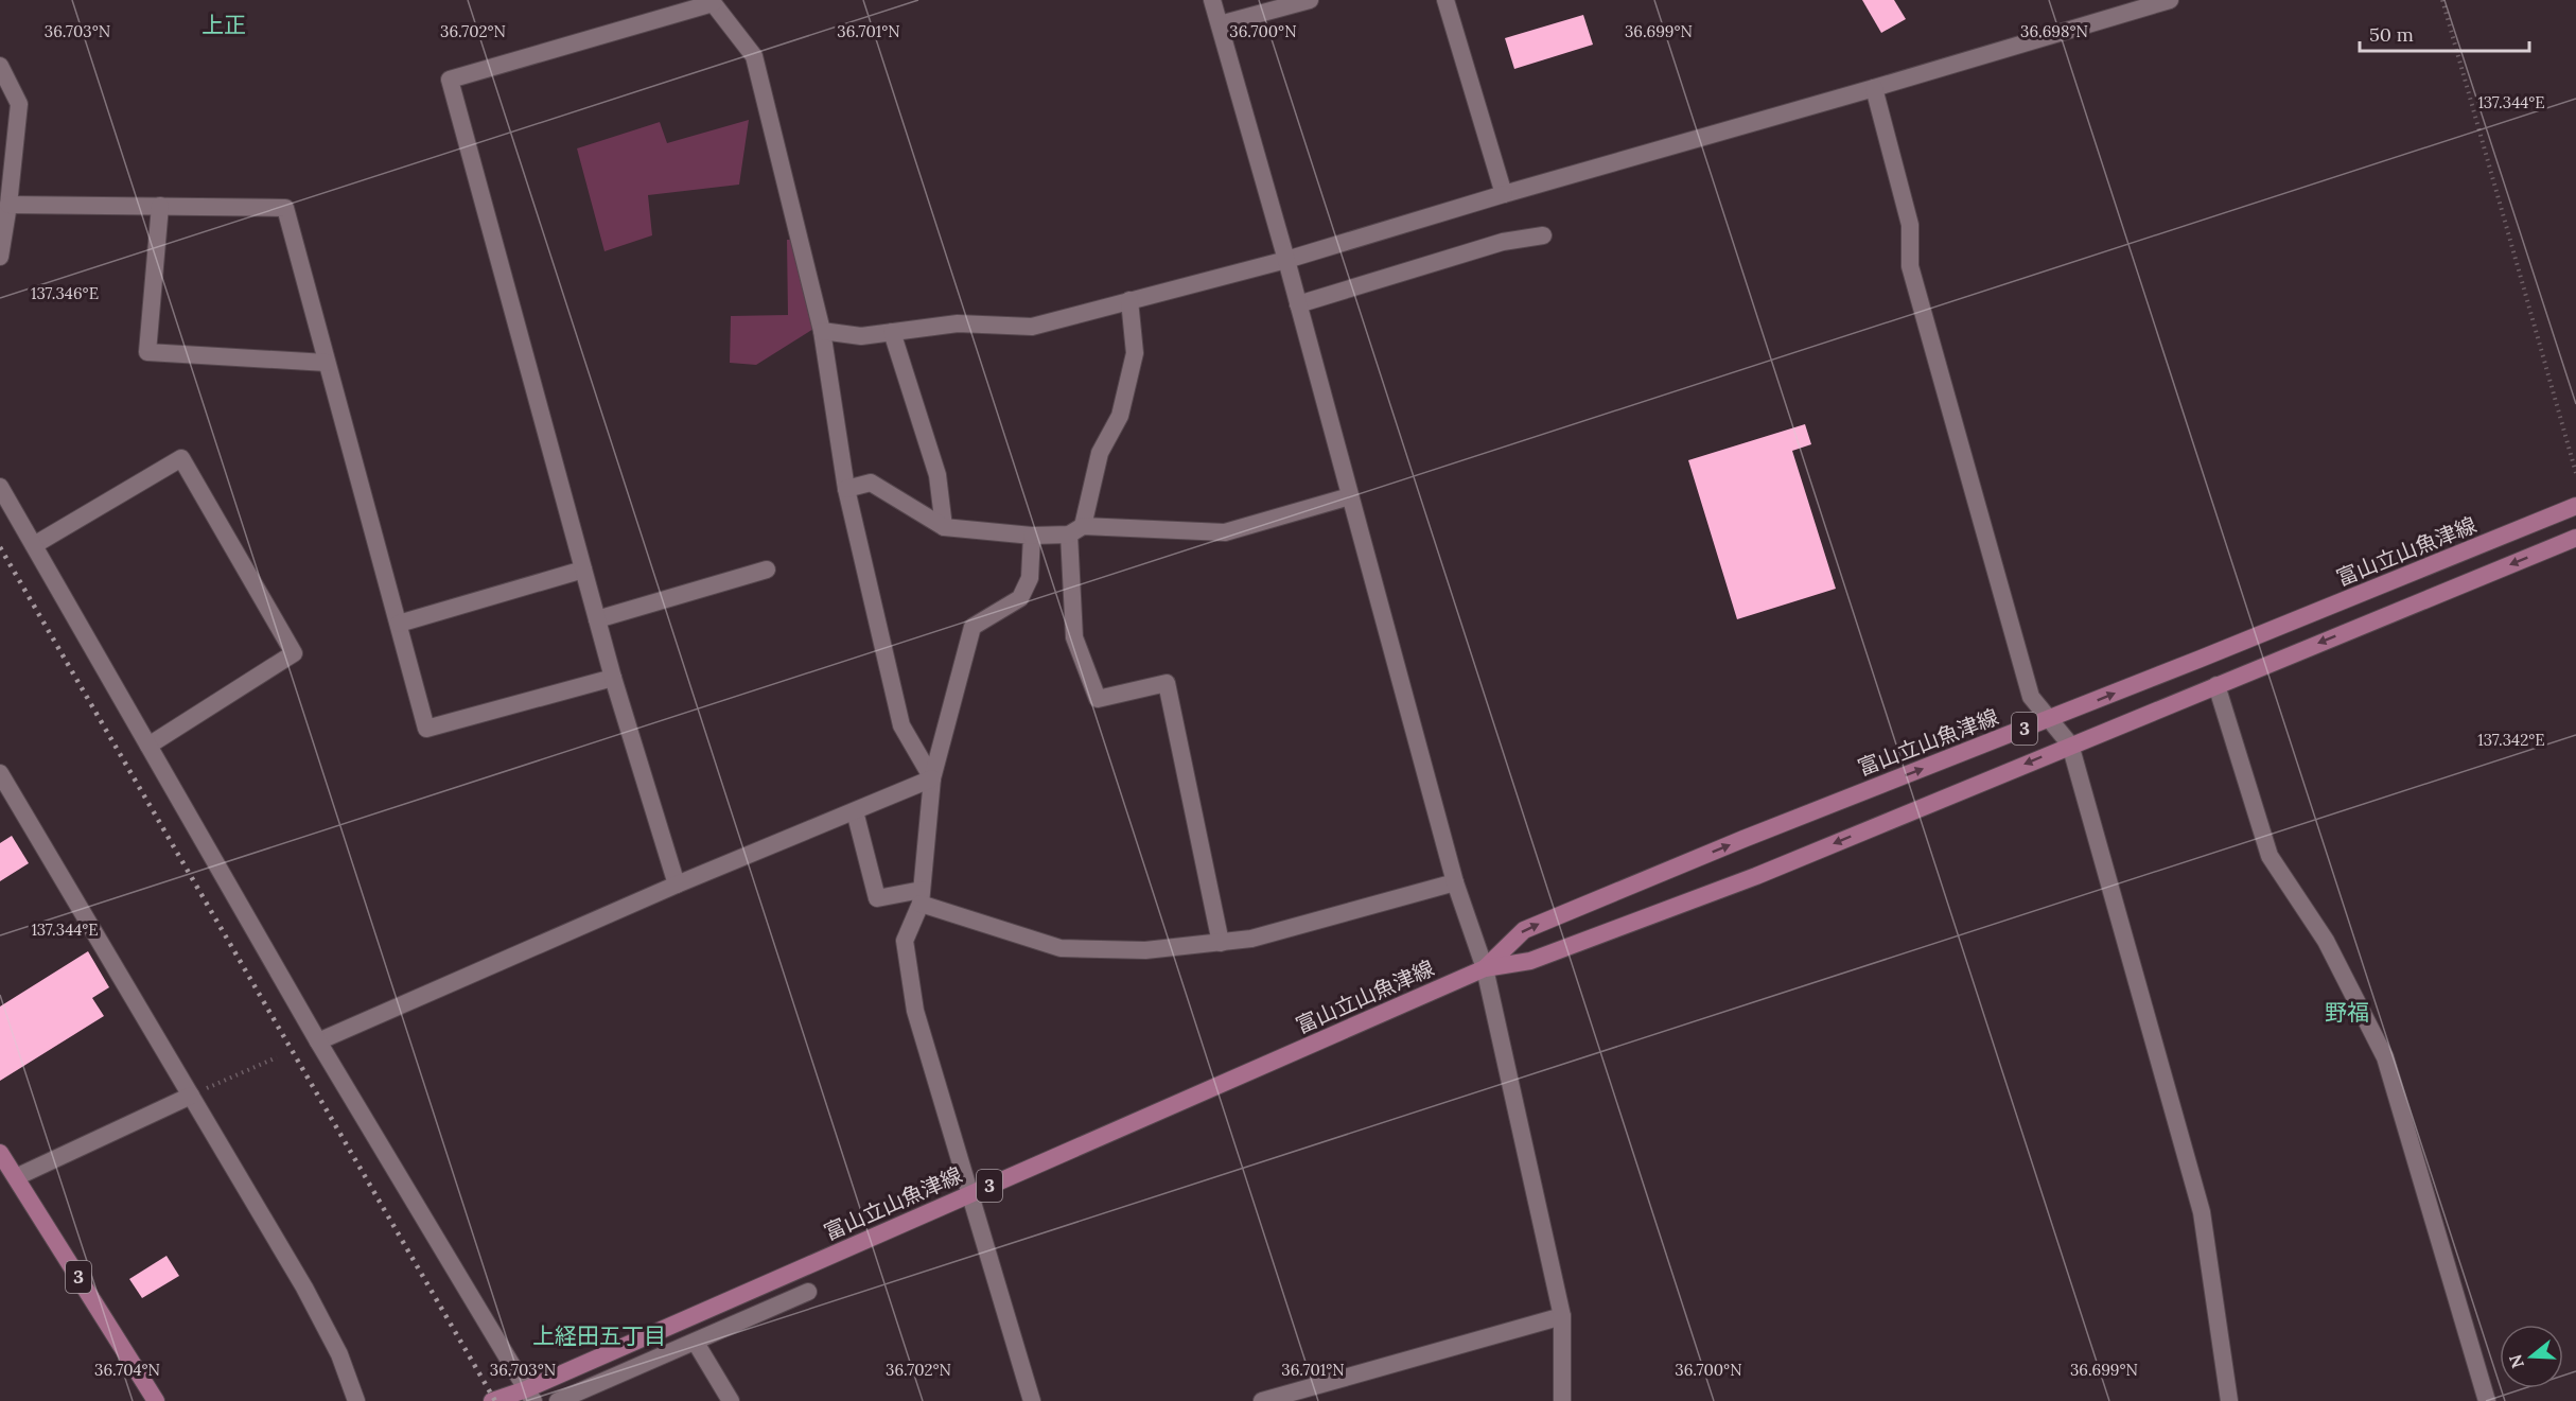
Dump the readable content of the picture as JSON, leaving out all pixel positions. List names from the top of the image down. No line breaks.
{"streets":{"main road":["富山立山魚津線","3"]},"districts":["上正","野福","上経田五丁目"],"scale_bar":"50 m","north":"left","coordinates":["36.703°N","36.702°N","36.701°N","36.700°N","36.699°N","36.698°N","137.344°E","137.346°E","137.342°E","36.704°N"]}
